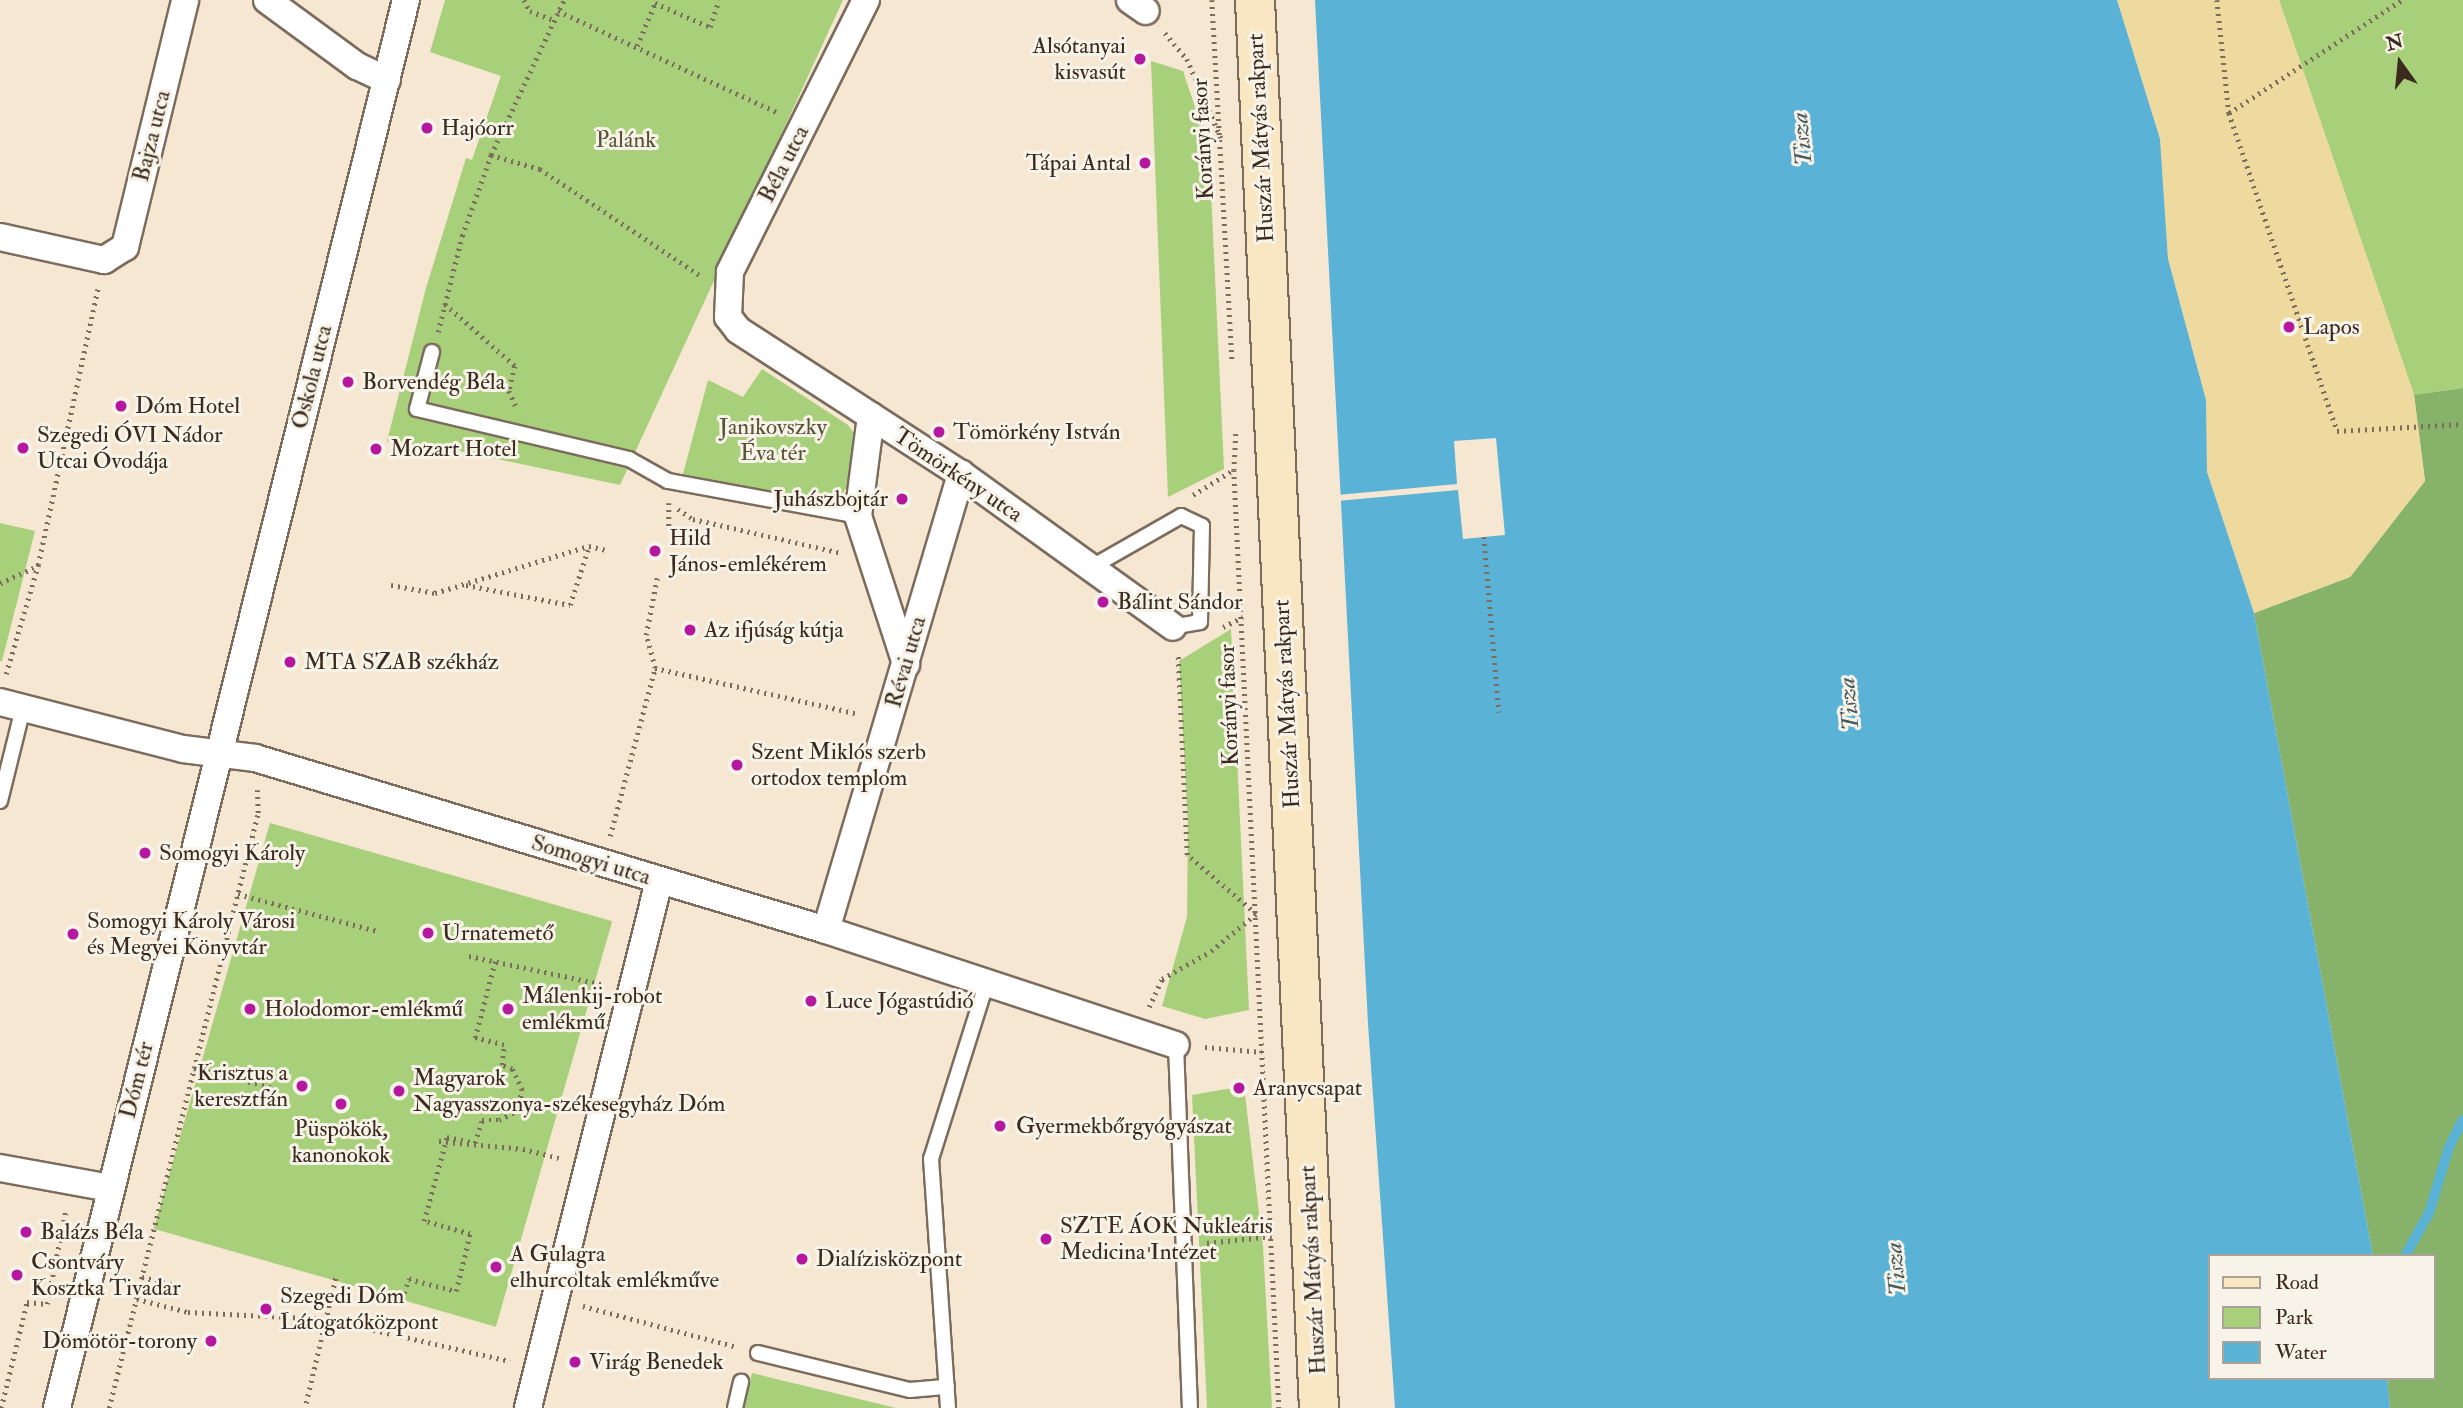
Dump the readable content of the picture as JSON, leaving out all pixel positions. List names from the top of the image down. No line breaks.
{"streets":{"street":["Bajza utca","Huszár Mátyás rakpart","Béla utca","Oskola utca","Tömörkény utca","Révai utca","Somogyi utca","Dóm tér"],"path":["Korányi fasor"]},"crossings":[["Béla utca","Tömörkény utca"],["Oskola utca","Somogyi utca"],["Oskola utca","Dóm tér"],["Tömörkény utca","Révai utca"],["Révai utca","Somogyi utca"],["Somogyi utca","Dóm tér"]],"water":["Tisza"],"parks":["Palánk","Janikovszky Éva tér"],"places":["Alsótanyai kisvasút","Hajóorr","Tápai Antal","Lapos","Borvendég Béla","Dóm Hotel","Tömörkény István","Szegedi ÓVI Nádor Utcai Óvodája","Mozart Hotel","Juhászbojtár","Hild János-emlékérem","Bálint Sándor","Az ifjúság kútja","MTA SZAB székház","Szent Miklós szerb ortodox templom","Somogyi Károly","Urnatemető","Somogyi Károly Városi és Megyei Könyvtár","Luce Jógastúdió","Holodomor-emlékmű","Málenkij-robot emlékmű","Krisztus a keresztfán","Aranycsapat","Magyarok Nagyasszonya-székesegyház Dóm","Püspökök, kanonokok","Gyermekbőrgyógyászat","Balázs Béla","SZTE ÁOK Nukleáris Medicina Intézet","Dialízisközpont","A Gulagra elhurcoltak emlékműve","Csontváry Kosztka Tivadar","Szegedi Dóm Látogatóközpont","Dömötör-torony","Virág Benedek"],"legend":["Road","Park","Water"],"north":"top"}
